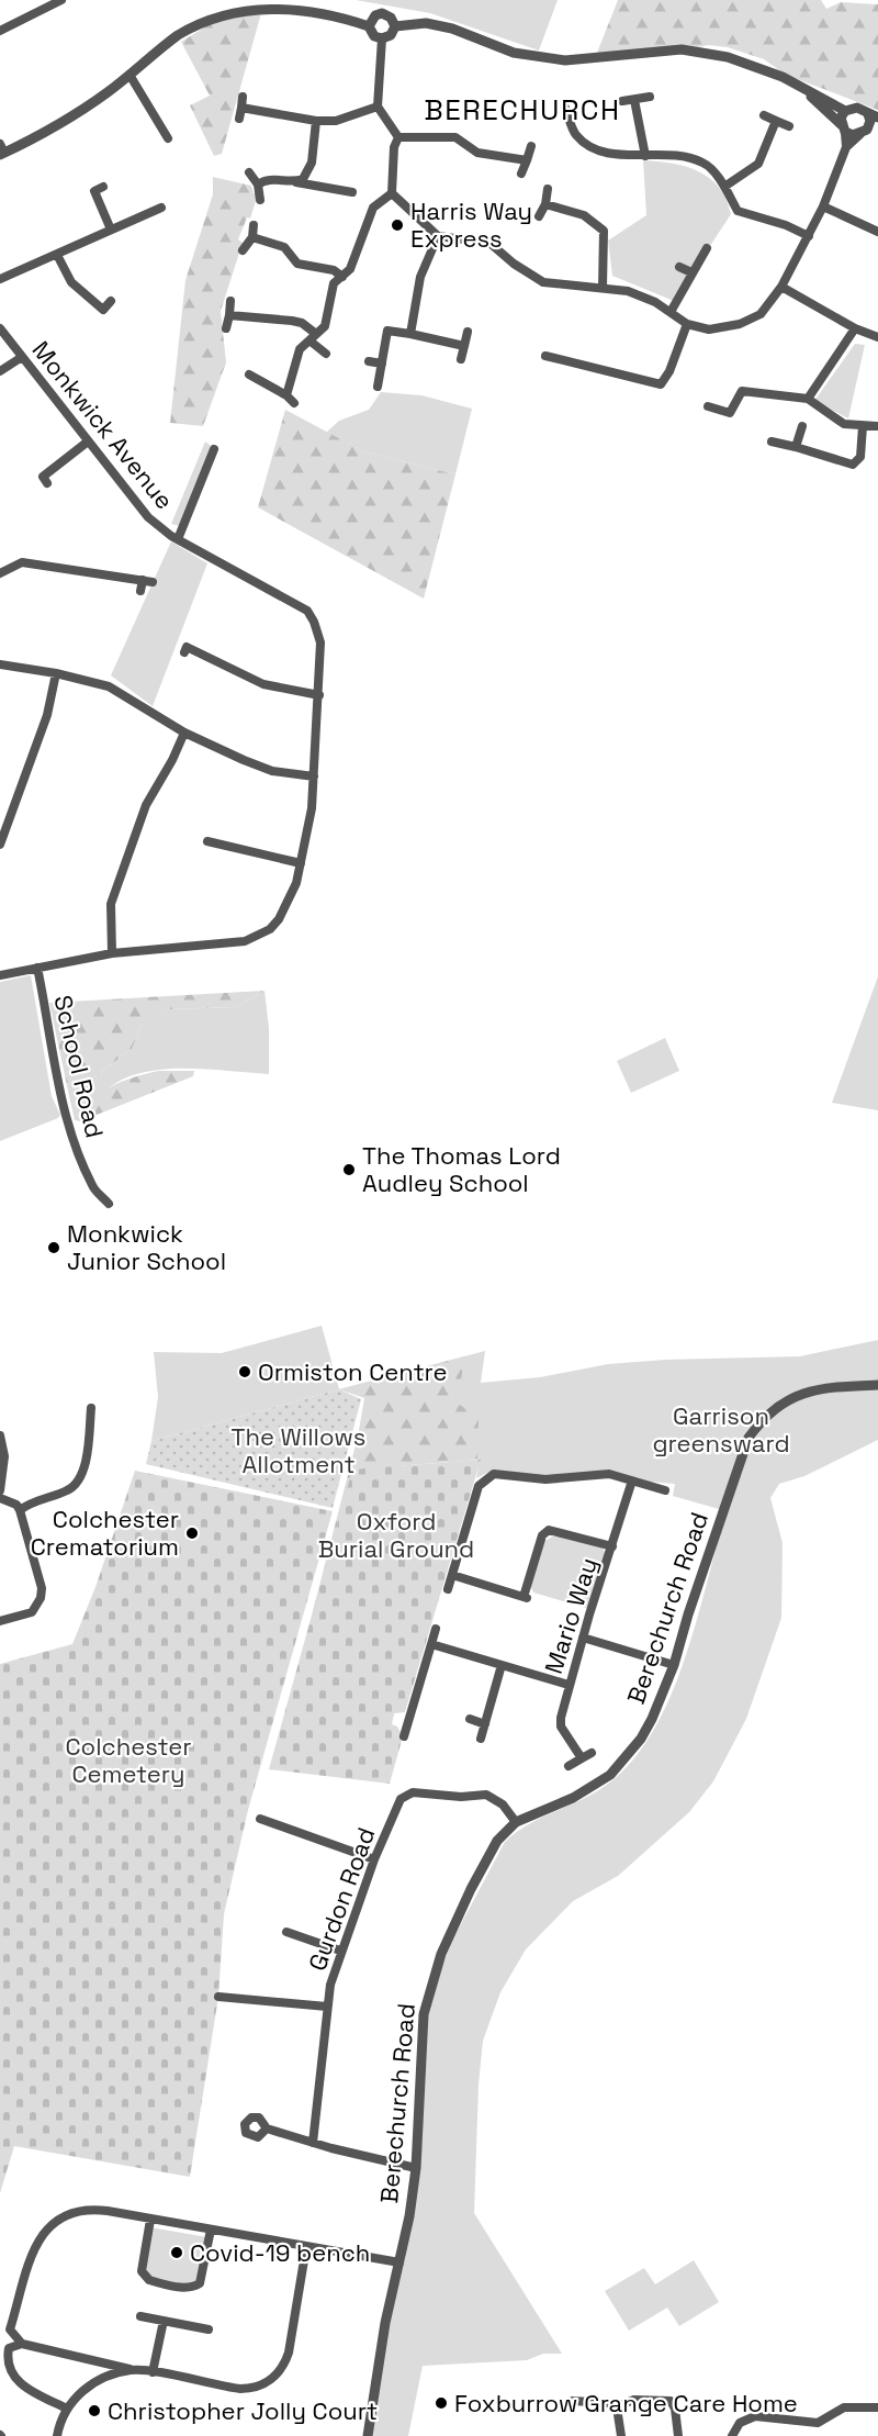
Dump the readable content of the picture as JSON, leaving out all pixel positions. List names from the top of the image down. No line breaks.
{"streets":{"street":["Monkwick Avenue","School Road","Berechurch Road","Mario Way","Gurdon Road"]},"crossings":[["Monkwick Avenue","School Road"],["Berechurch Road","Gurdon Road"]],"districts":["BERECHURCH"],"parks":["Garrison greensward","The Willows Allotment","Oxford Burial Ground","Colchester Cemetery"],"places":["Harris Way Express","The Thomas Lord Audley School","Monkwick Junior School","Ormiston Centre","Colchester Crematorium","Covid-19 bench","Foxburrow Grange Care Home","Christopher Jolly Court"]}
